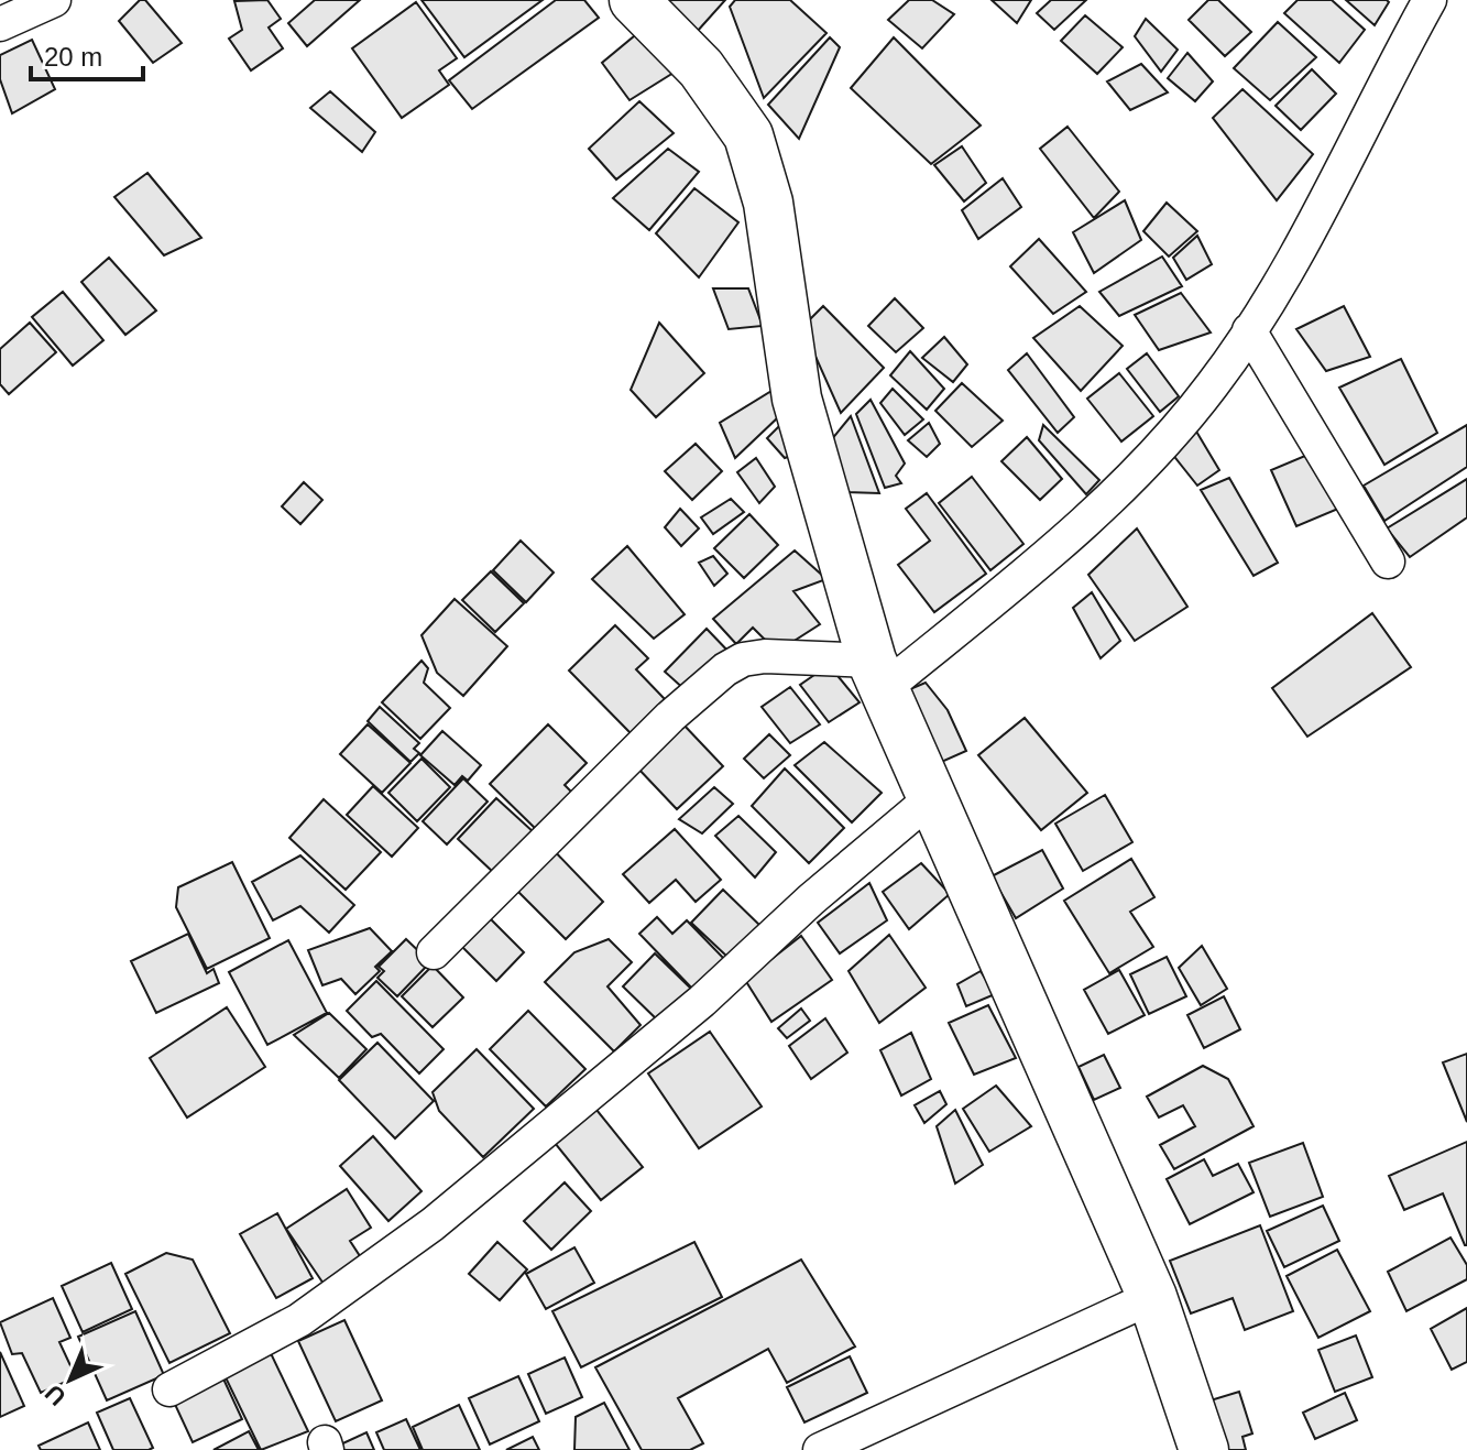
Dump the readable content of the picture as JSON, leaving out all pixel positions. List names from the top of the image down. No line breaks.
{"scale_bar":"20 m","north":"bottom left"}
